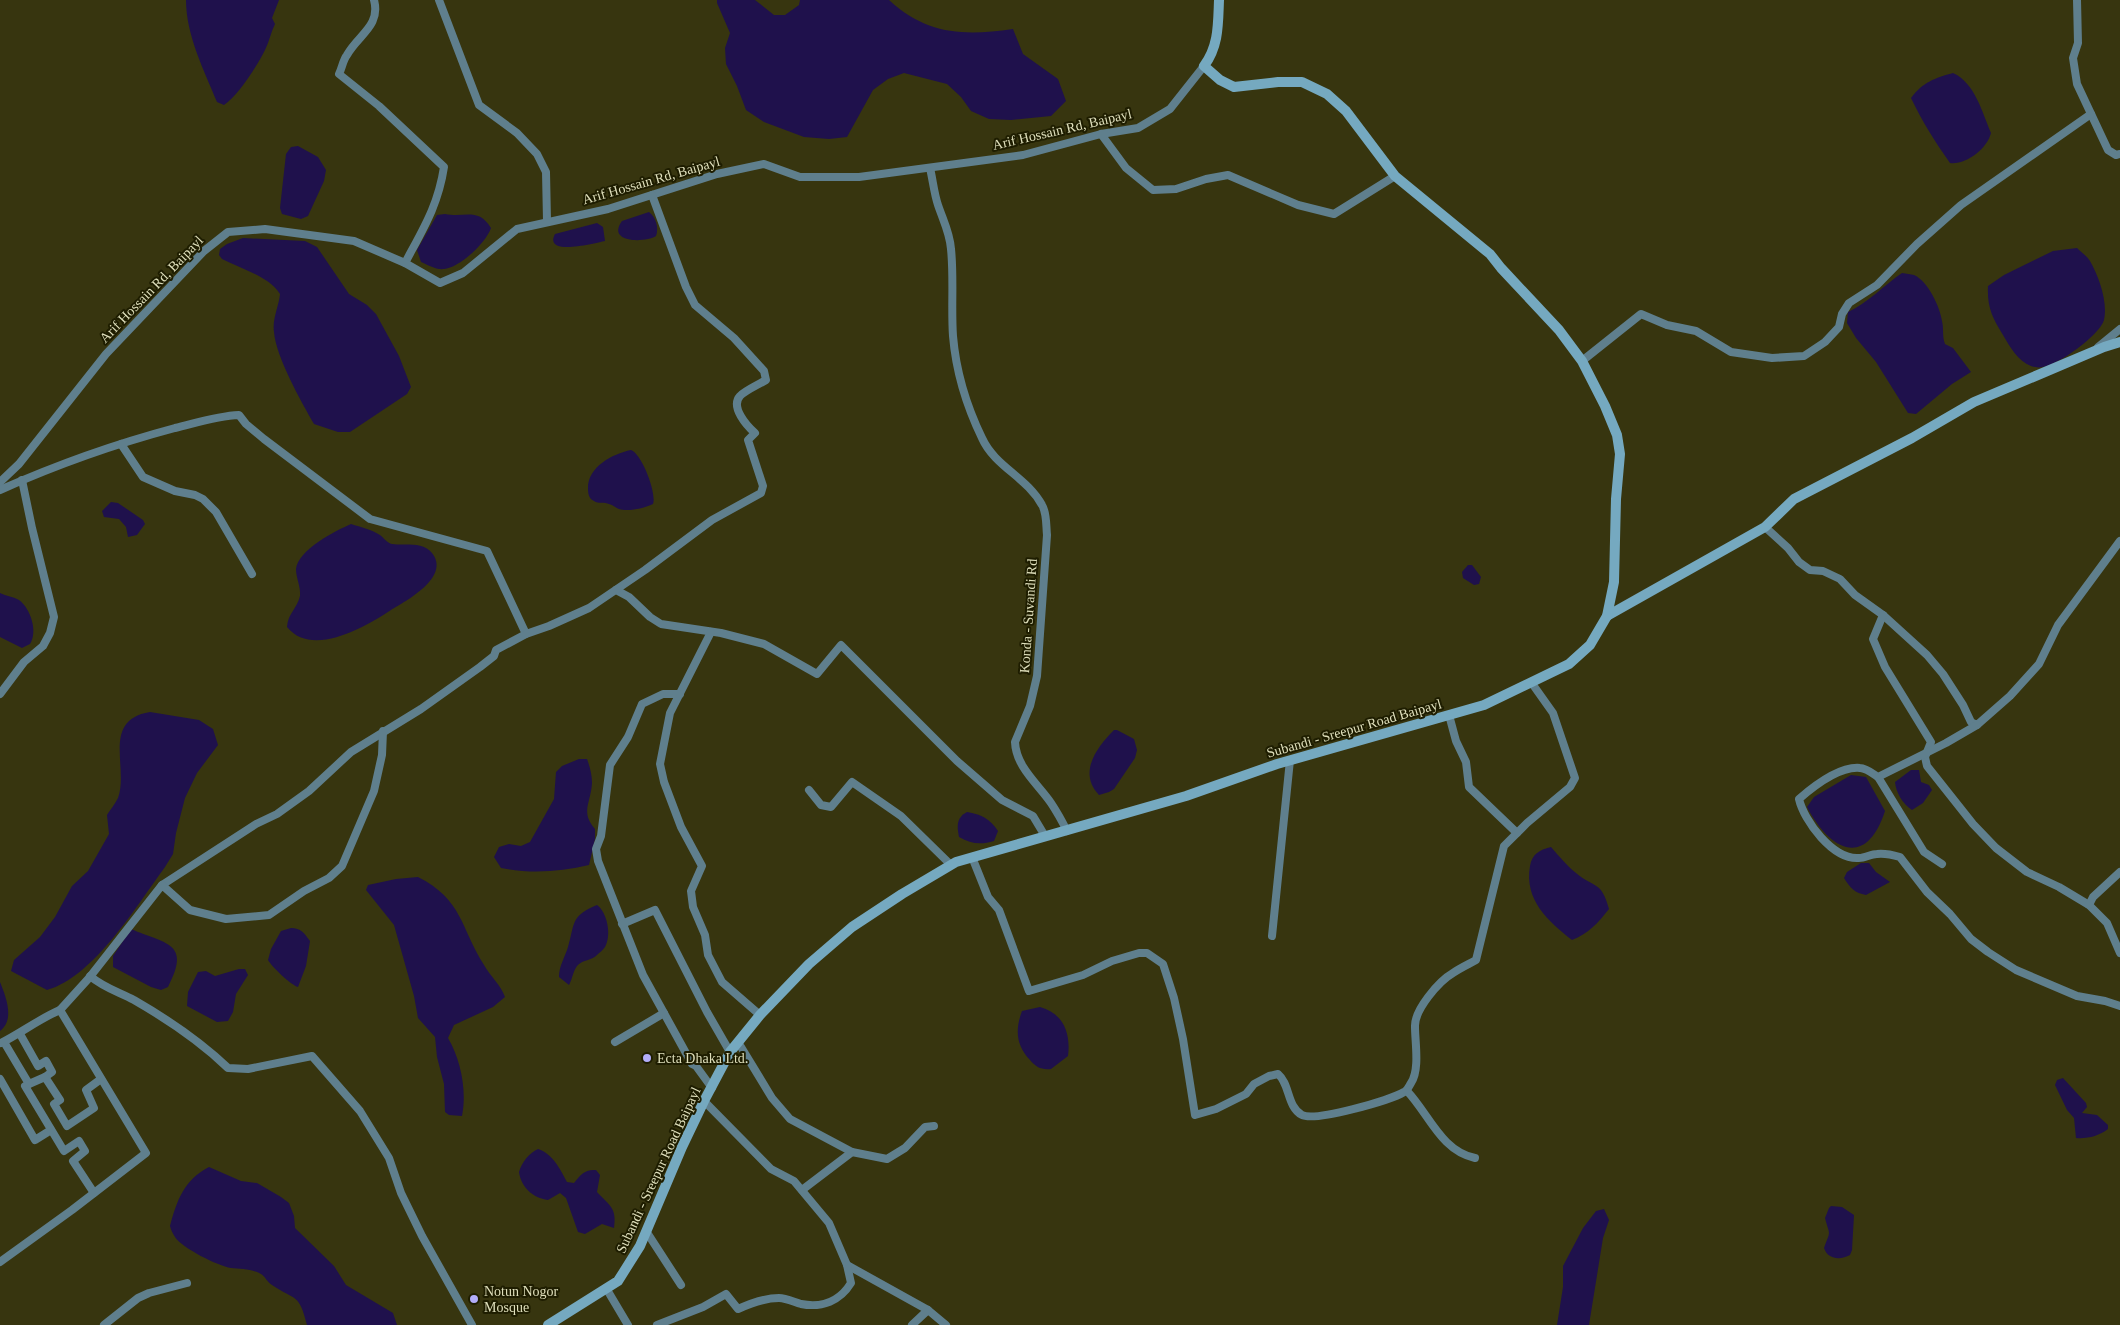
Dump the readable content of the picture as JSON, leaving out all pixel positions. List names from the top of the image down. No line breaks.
{"streets":{"street":["Arif Hossain Rd, Baipayl","Konda - Suvandi Rd","Subandi - Sreepur Road Baipayl"]},"crossings":[["Arif Hossain Rd, Baipayl","Konda - Suvandi Rd"],["Arif Hossain Rd, Baipayl","Subandi - Sreepur Road Baipayl"],["Konda - Suvandi Rd","Subandi - Sreepur Road Baipayl"]],"places":["Ecta Dhaka Ltd.","Notun Nogor Mosque"]}
